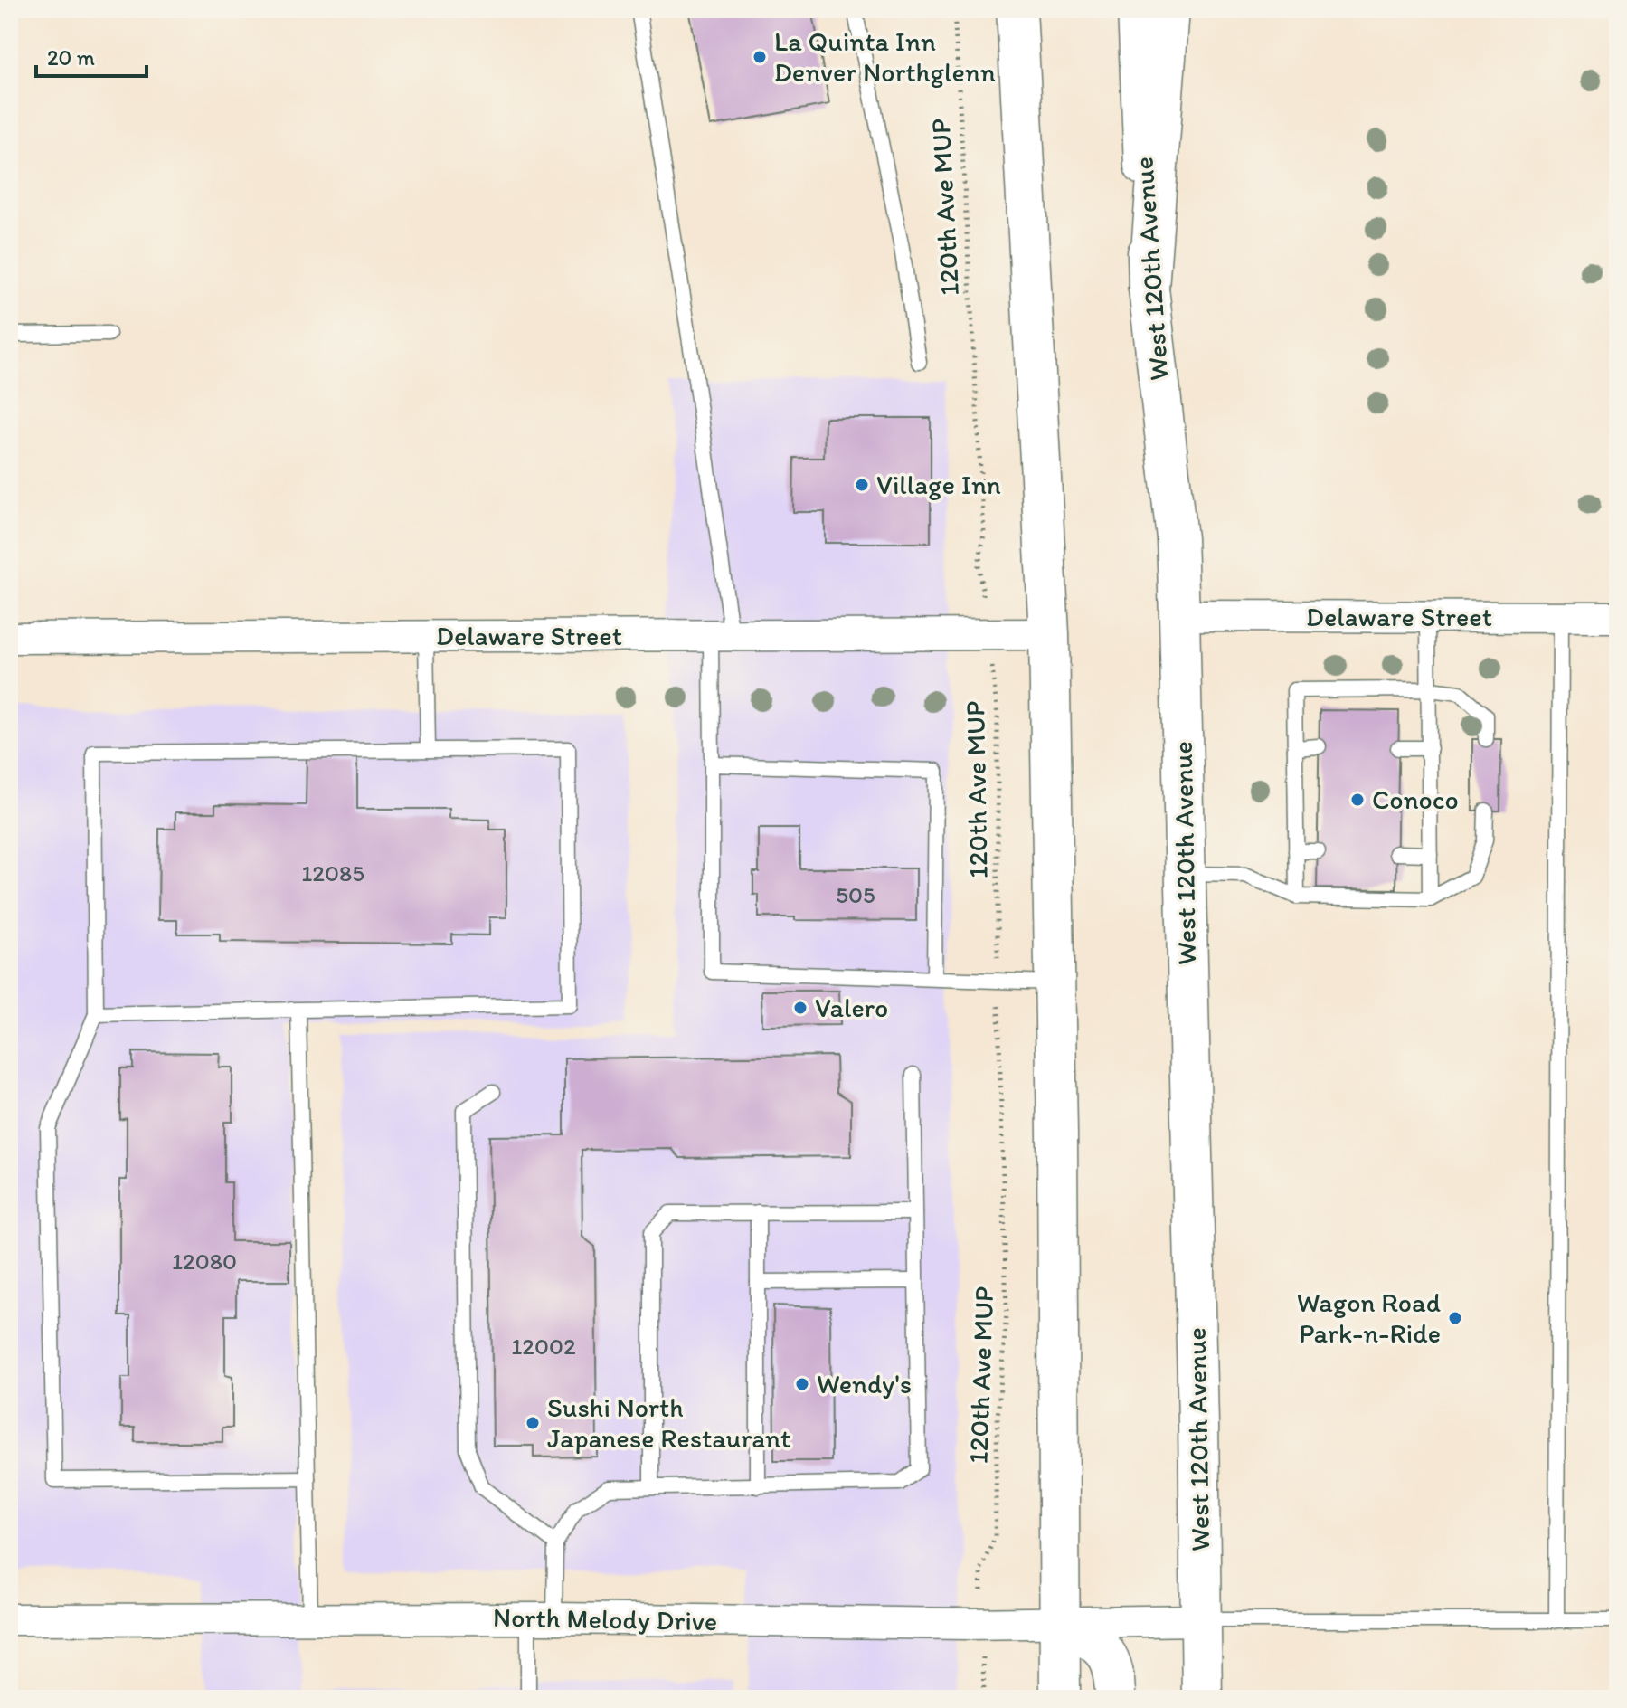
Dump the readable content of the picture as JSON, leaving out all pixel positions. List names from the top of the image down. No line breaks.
{"streets":{"main road":["West 120th Avenue"],"street":["Delaware Street","North Melody Drive"],"path":["120th Ave MUP"]},"crossings":[["120th Ave MUP","Delaware Street"],["West 120th Avenue","Delaware Street"],["West 120th Avenue","North Melody Drive"]],"places":["La Quinta Inn Denver Northglenn","Village Inn","Conoco","Valero","Wagon Road Park-n-Ride","Wendy's","Sushi North Japanese Restaurant"],"house_numbers":["12085","505","12080","12002"],"scale_bar":"20 m"}
